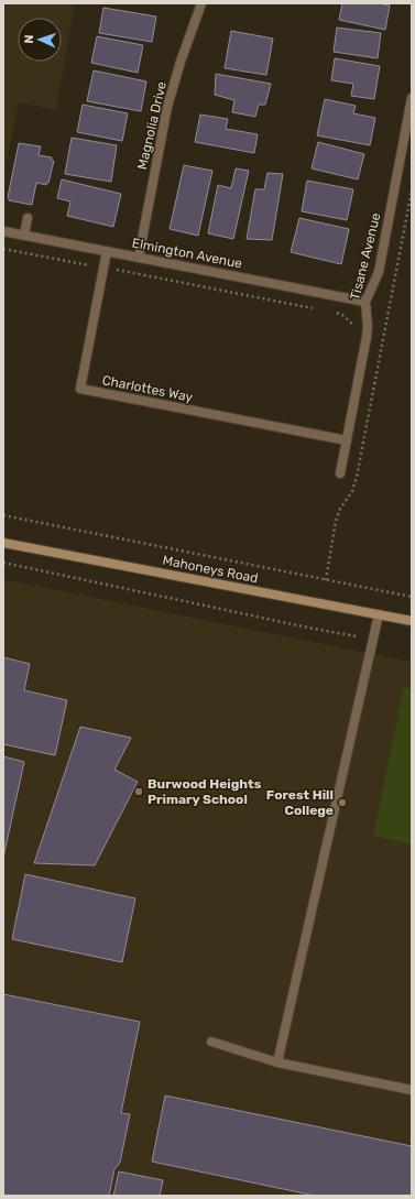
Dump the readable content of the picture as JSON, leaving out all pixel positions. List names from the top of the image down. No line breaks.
{"streets":{"main road":["Mahoneys Road"],"street":["Magnolia Drive","Elmington Avenue","Tisane Avenue","Charlottes Way"]},"crossings":[["Magnolia Drive","Elmington Avenue"],["Elmington Avenue","Tisane Avenue"],["Elmington Avenue","Charlottes Way"],["Tisane Avenue","Charlottes Way"]],"places":["Burwood Heights Primary School","Forest Hill College"],"north":"left"}
